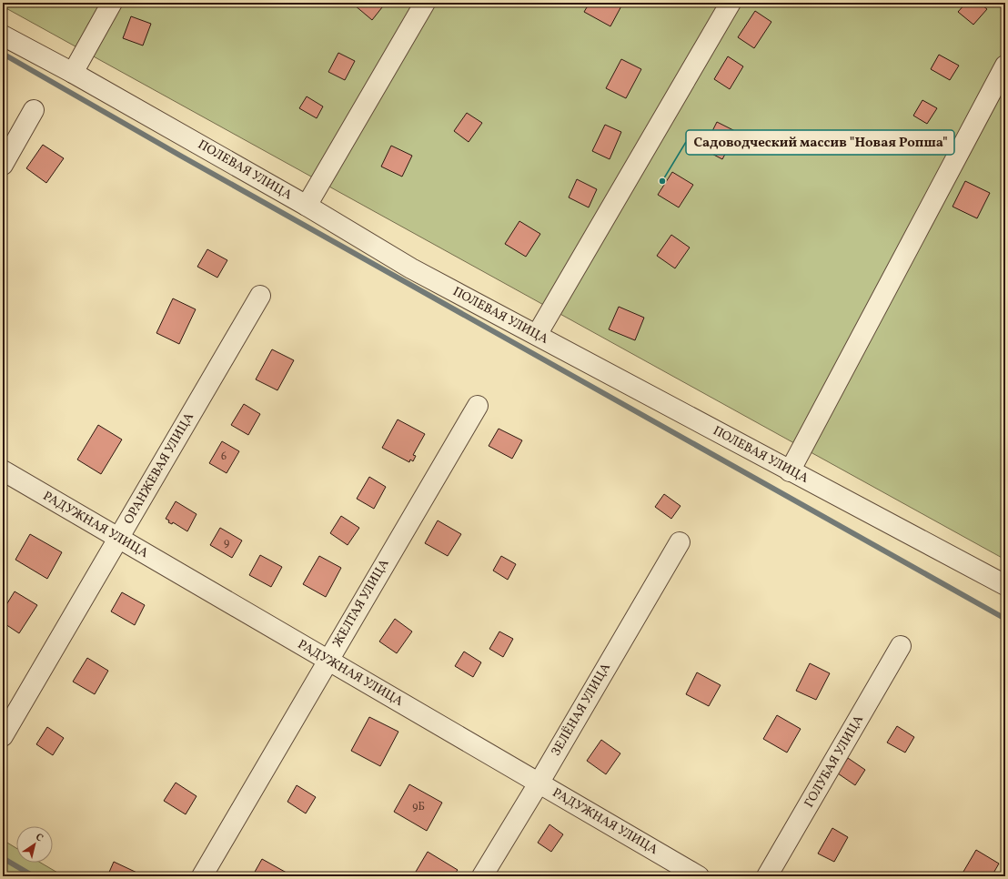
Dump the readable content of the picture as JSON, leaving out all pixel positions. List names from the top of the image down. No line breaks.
{"streets":{"street":["ПОЛЕВАЯ УЛИЦА","ОРАНЖЕВАЯ УЛИЦА","РАДУЖНАЯ УЛИЦА","ЖЕЛТАЯ УЛИЦА","ЗЕЛЁНАЯ УЛИЦА","ГОЛУБАЯ УЛИЦА"]},"crossings":[["ОРАНЖЕВАЯ УЛИЦА","РАДУЖНАЯ УЛИЦА"],["РАДУЖНАЯ УЛИЦА","ЖЕЛТАЯ УЛИЦА"],["РАДУЖНАЯ УЛИЦА","ЗЕЛЁНАЯ УЛИЦА"]],"places":["Садоводческий массив \"Новая Ропша\""],"house_numbers":["6","9","9Б"],"north":"top right"}
